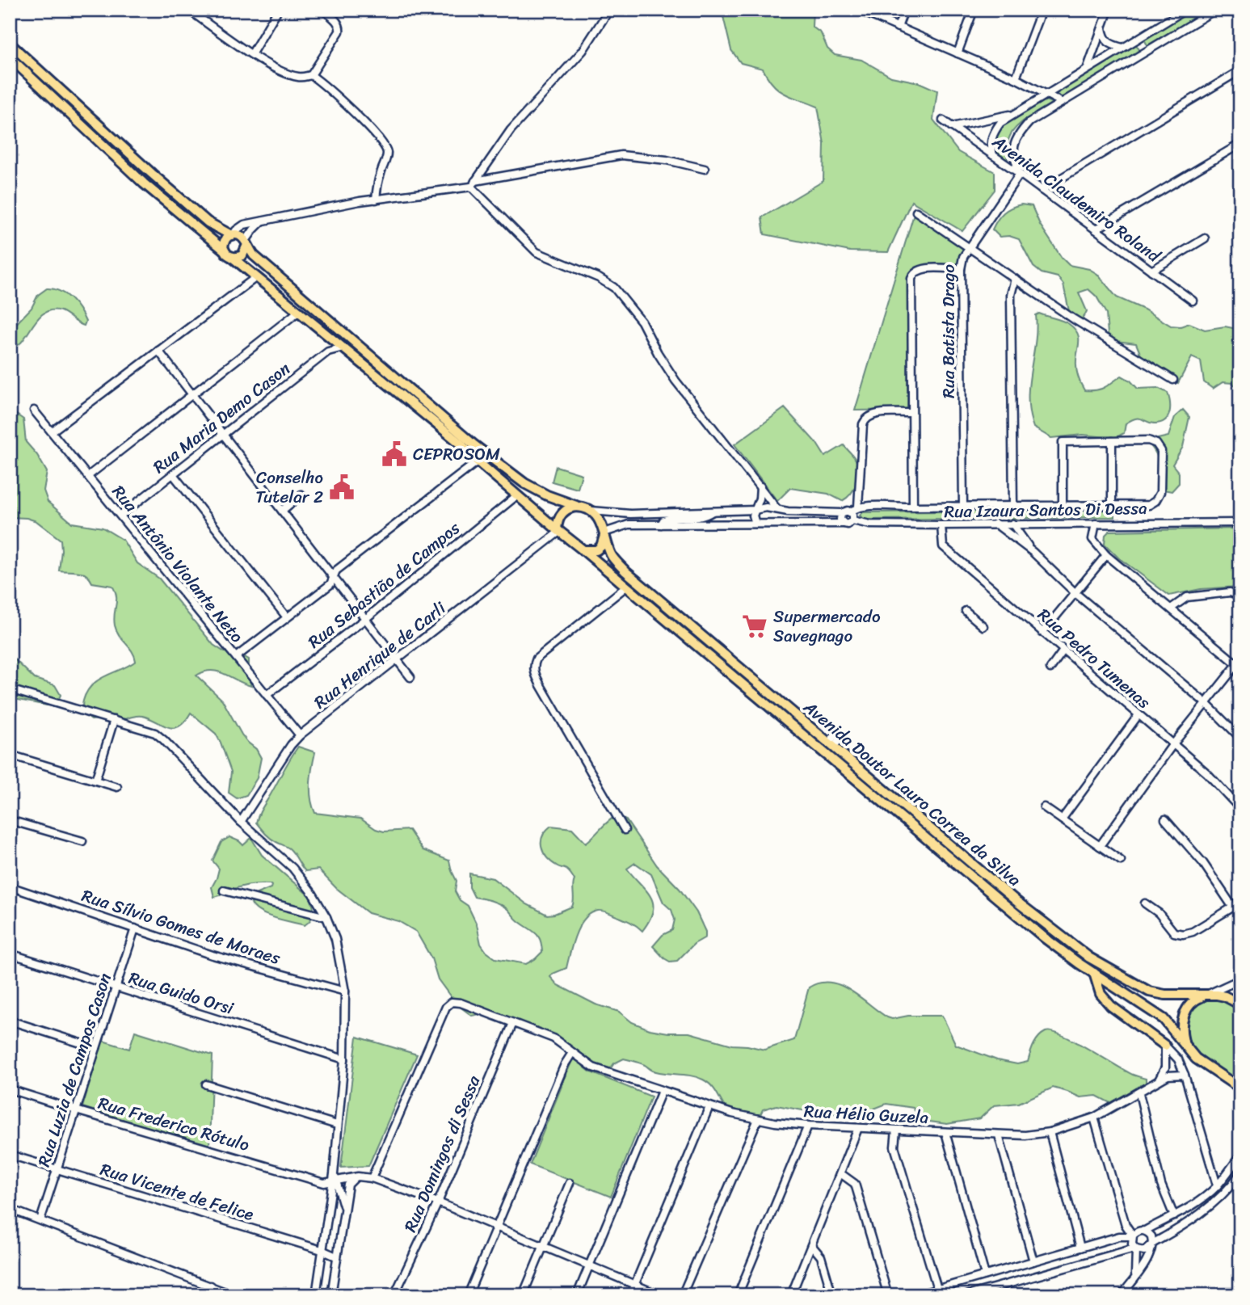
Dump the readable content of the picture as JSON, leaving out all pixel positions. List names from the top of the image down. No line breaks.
{"streets":{"main road":["Avenida Doutor Lauro Correa da Silva"],"street":["Avenida Claudemiro Roland","Rua Batista Drago","Rua Maria Demo Cason","Rua Izaura Santos Di Dessa","Rua Antônio Violante Neto","Rua Sebastião de Campos","Rua Henrique de Carli","Rua Pedro Tumenas","Rua Sílvio Gomes de Moraes","Rua Guido Orsi","Rua Luzia de Campos Cason","Rua Hélio Guzela","Rua Frederico Rótulo","Rua Domingos di Sessa","Rua Vicente de Felice"]},"crossings":[["Avenida Claudemiro Roland","Rua Batista Drago"],["Rua Batista Drago","Rua Izaura Santos Di Dessa"],["Rua Maria Demo Cason","Rua Antônio Violante Neto"],["Rua Izaura Santos Di Dessa","Rua Pedro Tumenas"],["Rua Antônio Violante Neto","Rua Sebastião de Campos"],["Rua Antônio Violante Neto","Rua Henrique de Carli"],["Rua Henrique de Carli","Avenida Doutor Lauro Correa da Silva"],["Rua Sílvio Gomes de Moraes","Rua Luzia de Campos Cason"],["Rua Guido Orsi","Rua Luzia de Campos Cason"],["Rua Luzia de Campos Cason","Rua Frederico Rótulo"],["Rua Luzia de Campos Cason","Rua Vicente de Felice"],["Rua Hélio Guzela","Rua Frederico Rótulo"],["Rua Hélio Guzela","Rua Domingos di Sessa"],["Rua Frederico Rótulo","Rua Domingos di Sessa"]],"places":{"public building":["CEPROSOM","Conselho Tutelar 2"],"supermarket":["Supermercado Savegnago"]}}
